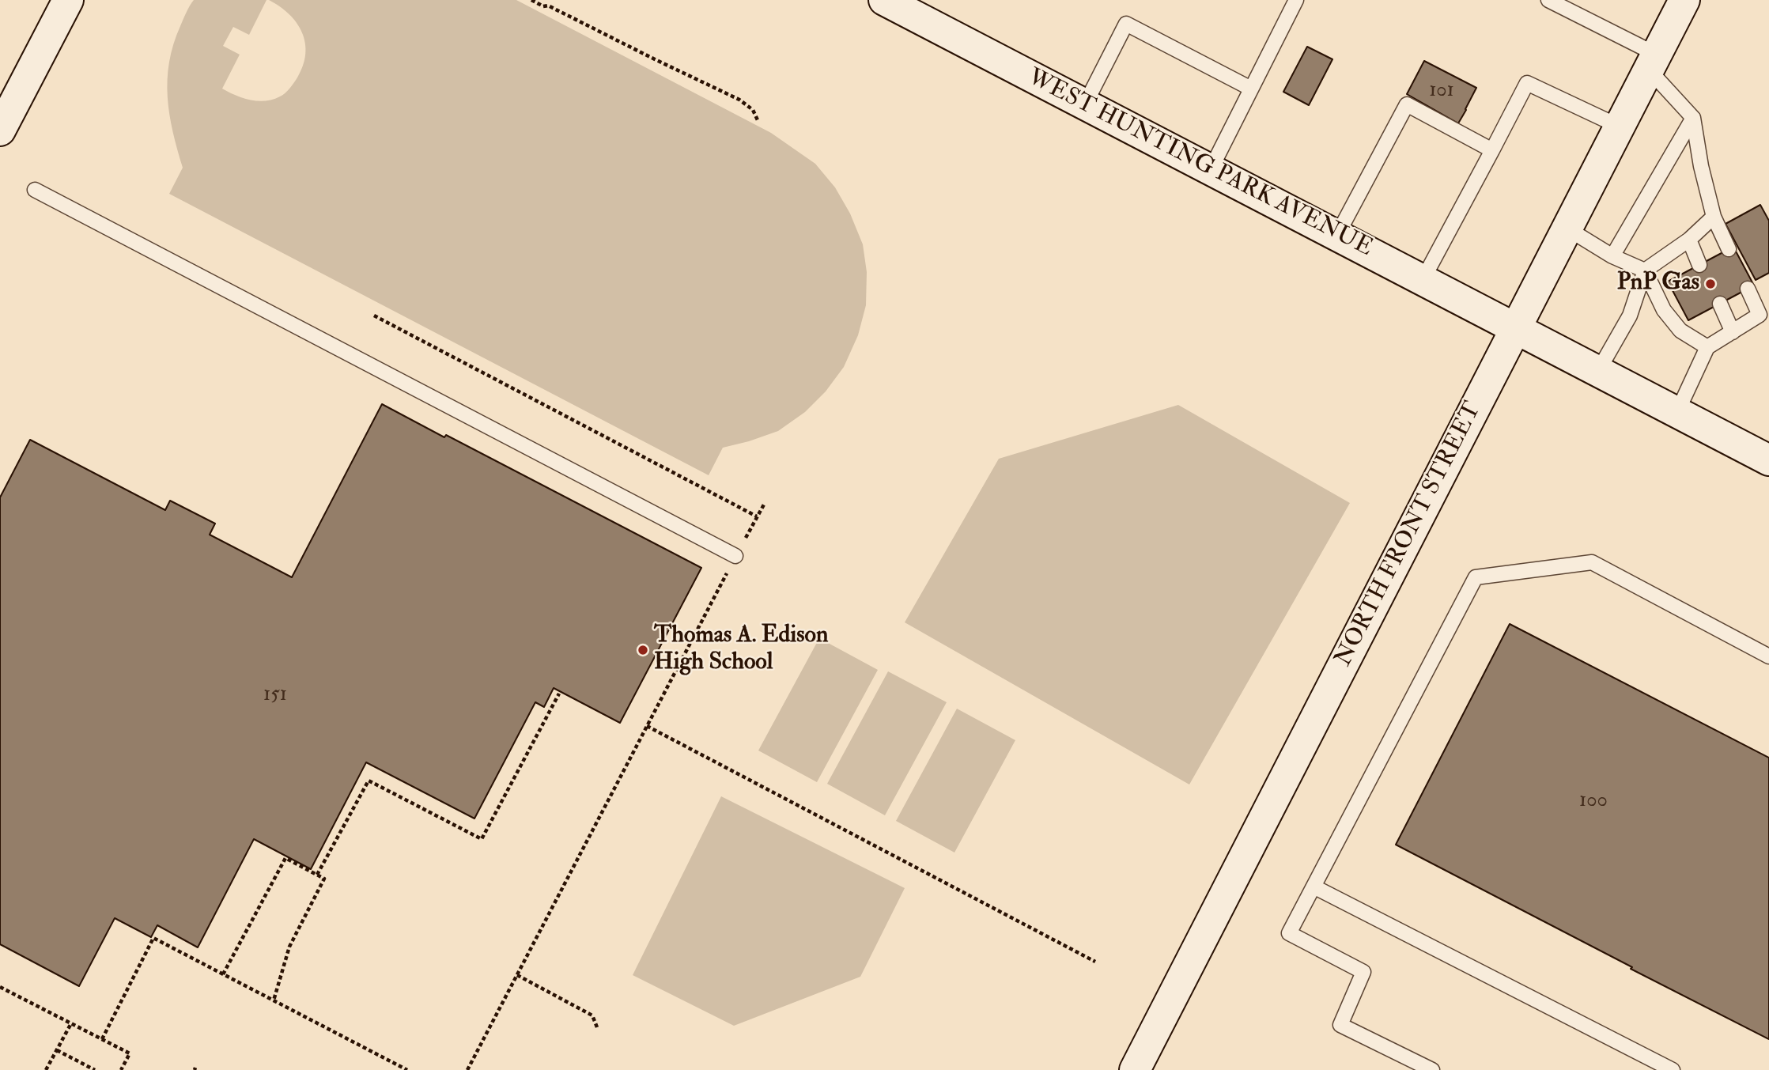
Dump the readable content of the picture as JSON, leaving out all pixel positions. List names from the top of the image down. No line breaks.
{"streets":{"street":["WEST HUNTING PARK AVENUE","NORTH FRONT STREET"]},"crossings":[["WEST HUNTING PARK AVENUE","NORTH FRONT STREET"]],"places":["PnP Gas","Thomas A. Edison High School"],"house_numbers":["101","151","100"]}
